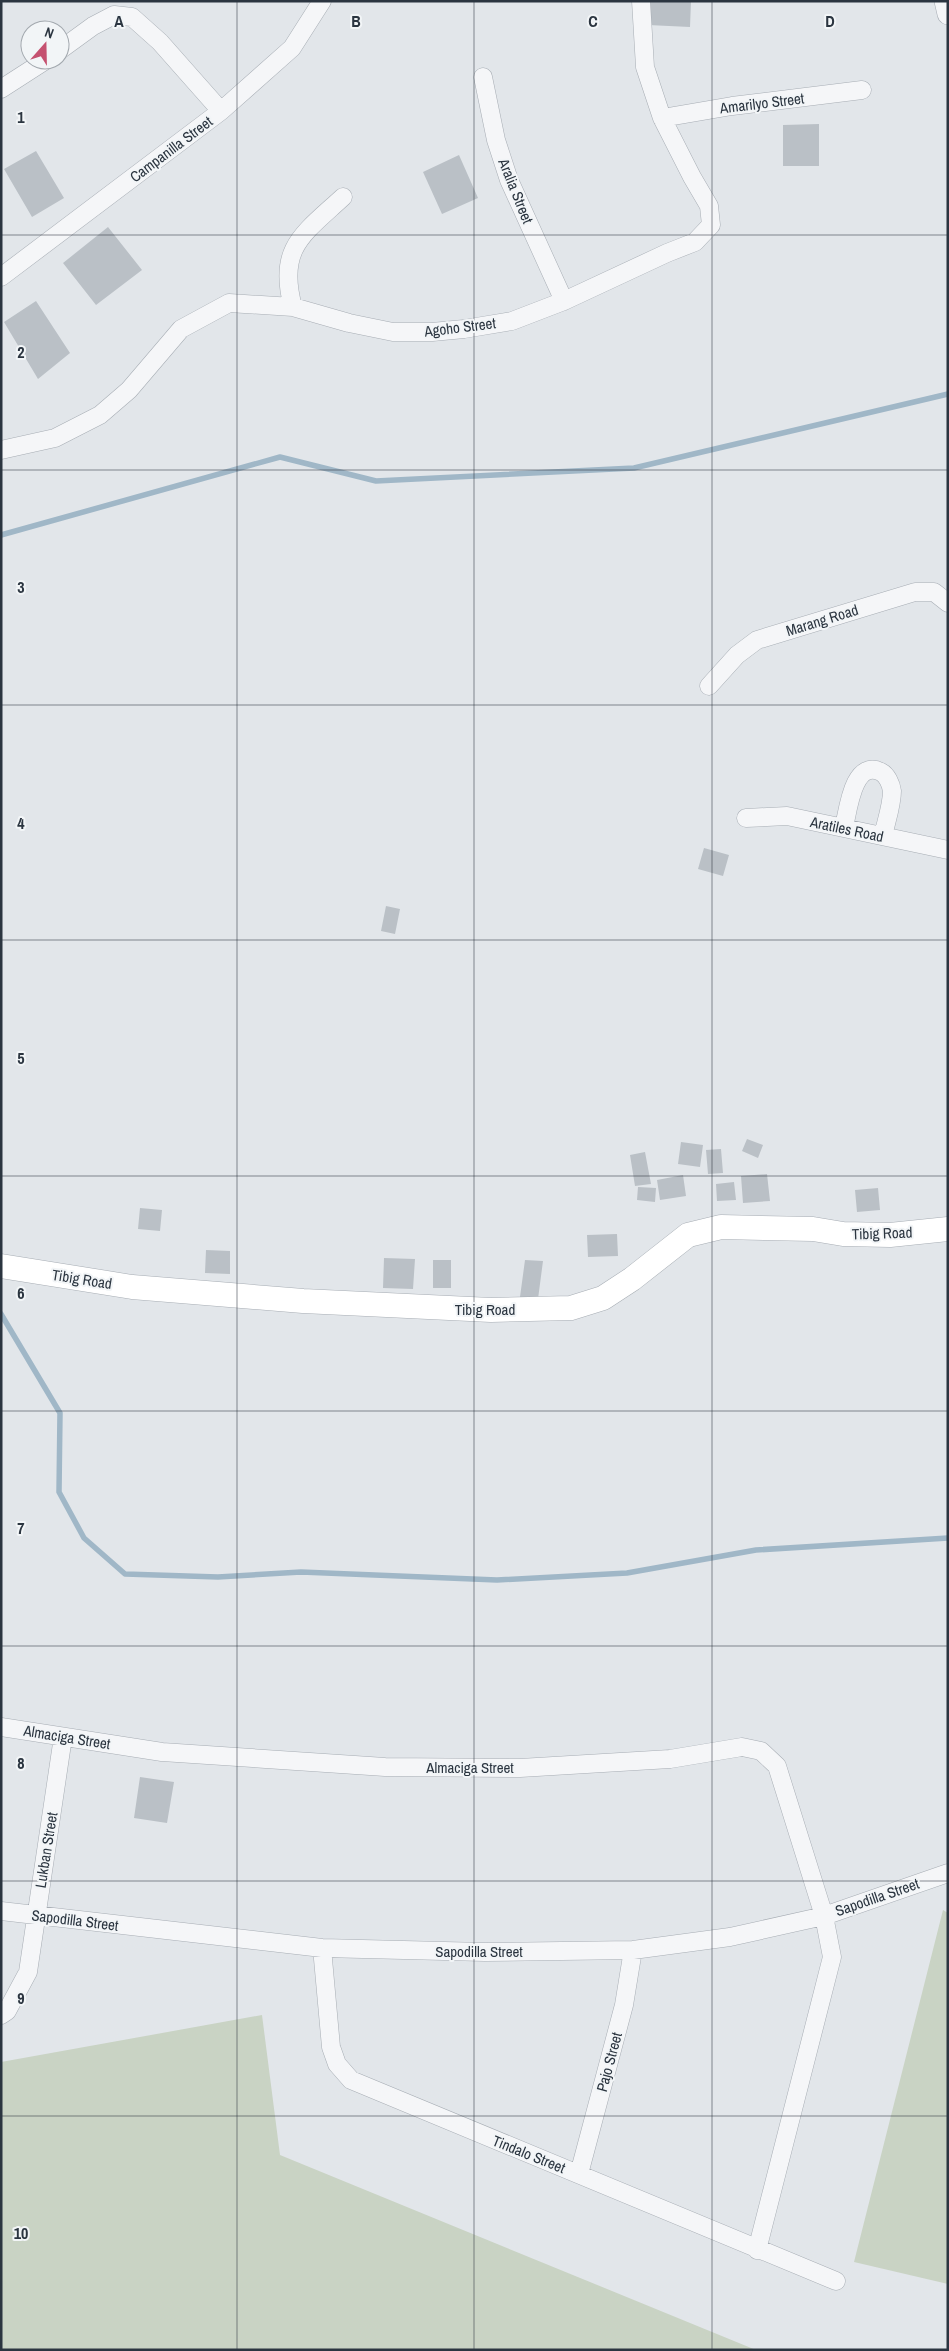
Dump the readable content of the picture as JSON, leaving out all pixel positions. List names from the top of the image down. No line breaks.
{"streets":{"main road":["Tibig Road"],"street":["Amarilyo Street","Campanilla Street","Aralia Street","Agoho Street","Marang Road","Aratiles Road","Almaciga Street","Lukban Street","Sapodilla Street","Pajo Street","Tindalo Street"]},"crossings":[["Amarilyo Street","Agoho Street"],["Aralia Street","Agoho Street"],["Almaciga Street","Lukban Street"],["Almaciga Street","Sapodilla Street"],["Almaciga Street","Tindalo Street"],["Lukban Street","Sapodilla Street"],["Sapodilla Street","Pajo Street"],["Sapodilla Street","Tindalo Street"],["Pajo Street","Tindalo Street"]],"north":"top","grid":{"columns":["A","B","C","D"],"rows":["1","2","3","4","5","6","7","8","9","10"]}}
